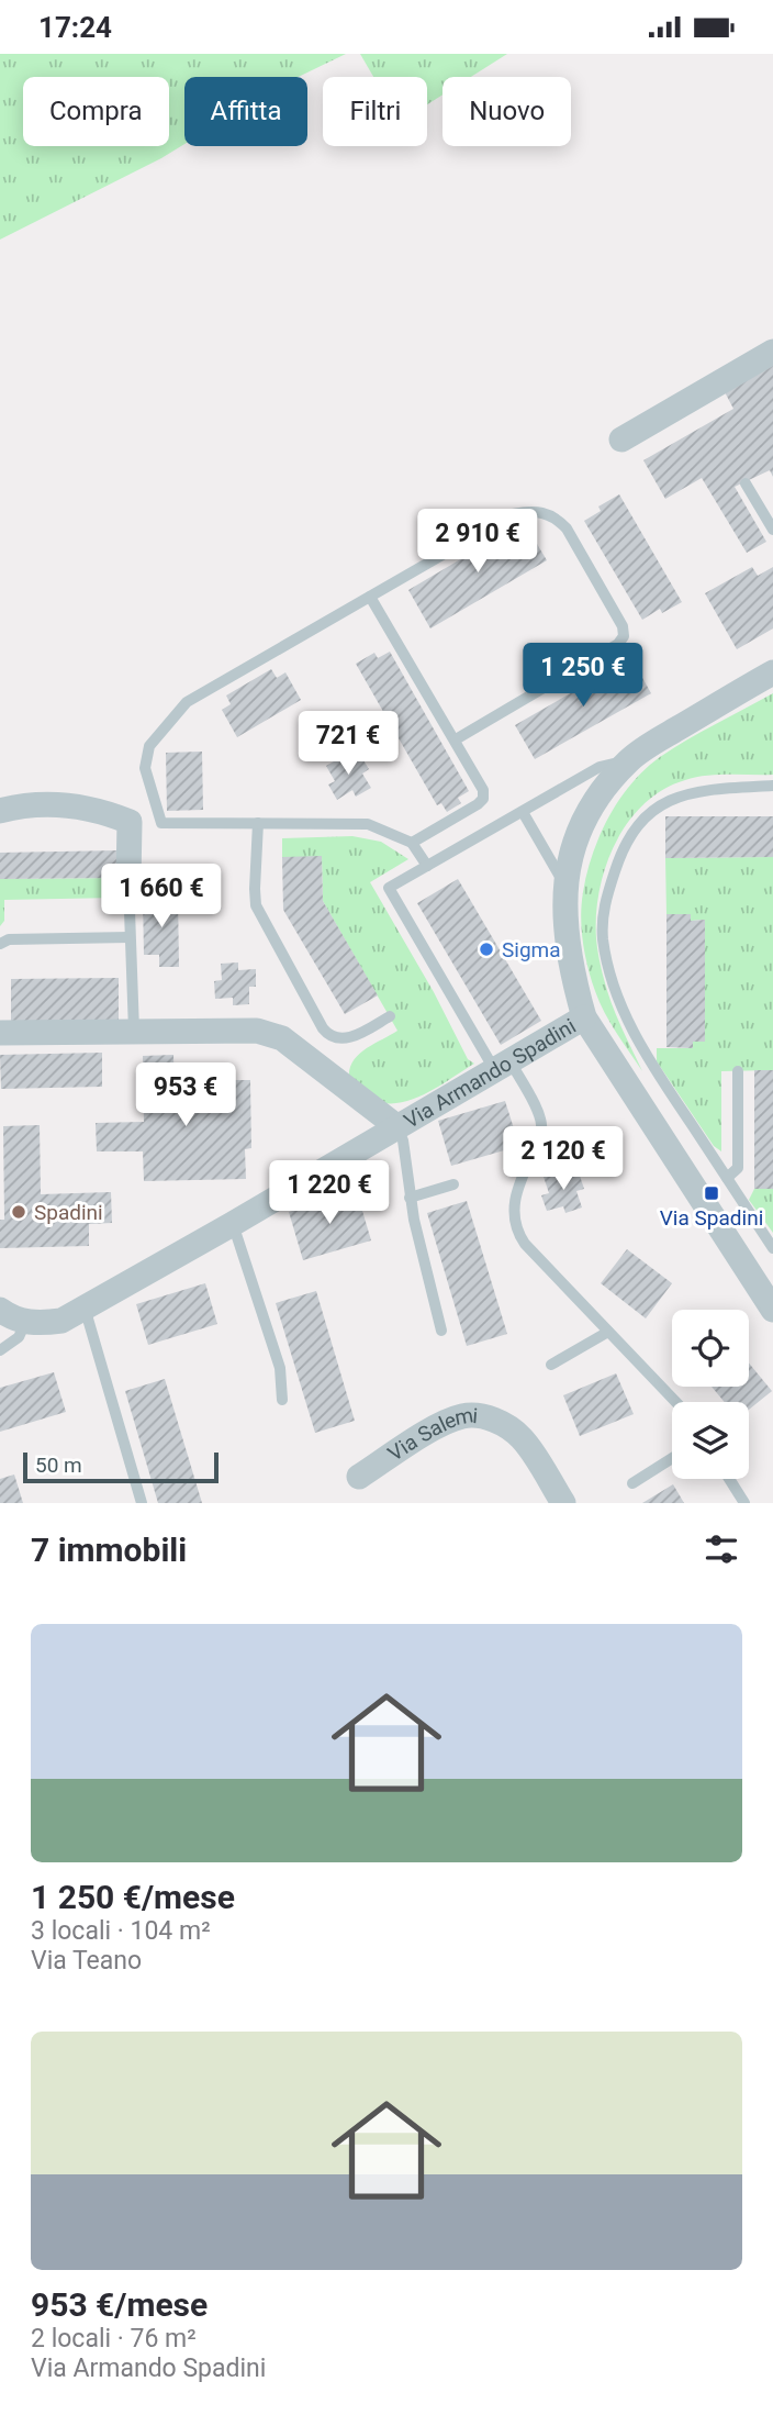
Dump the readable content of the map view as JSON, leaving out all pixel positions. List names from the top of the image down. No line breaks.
{"streets":{"street":["Via Armando Spadini","Via Salemi"]},"places":{"other":["Sigma","Spadini"],"transit":["Via Spadini"]},"scale_bar":"50 m","page":{"status":"17:24","chip":["Compra","Affitta","Filtri","Nuovo"],"price":["2 910 €","1 250 €","721 €","1 660 €","953 €","2 120 €","1 220 €"],"scale":"50 m","heading":"7 immobili","list":[{"name":"1 250 €/mese","note":"3 locali · 104 m² · Via Teano"},{"name":"953 €/mese","note":"2 locali · 76 m² · Via Armando Spadini"}]}}
